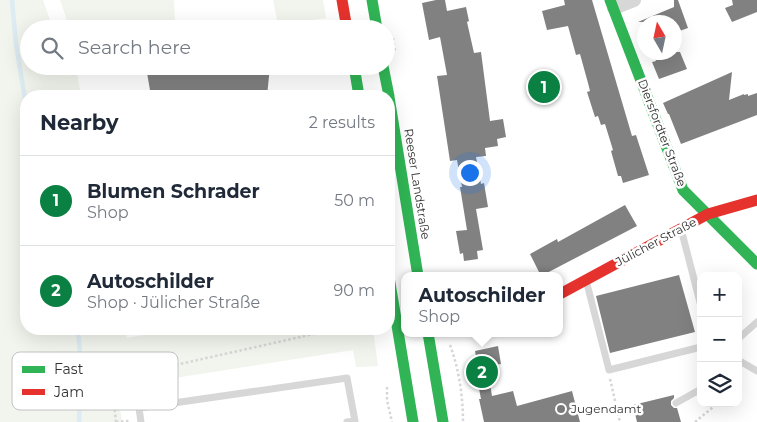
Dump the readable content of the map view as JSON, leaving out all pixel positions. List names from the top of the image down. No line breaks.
{"streets":{"main road":["Diersfordter Straße","Reeser Landstraße","Jülicher Straße"]},"crossings":[["Diersfordter Straße","Jülicher Straße"]],"places":["Jugendamt"],"legend":["Fast","Jam"],"north":"top","page":{"search":"Search here","pins":["1","2"],"heading":["Nearby","2 results"],"list":[{"mark":"1","name":"Blumen Schrader","note":"Shop","value":"50 m"},{"mark":"2","name":"Autoschilder","note":"Shop · Jülicher Straße","value":"90 m"}],"map_buttons":["+","−"],"popup":["Autoschilder","Shop"]}}
